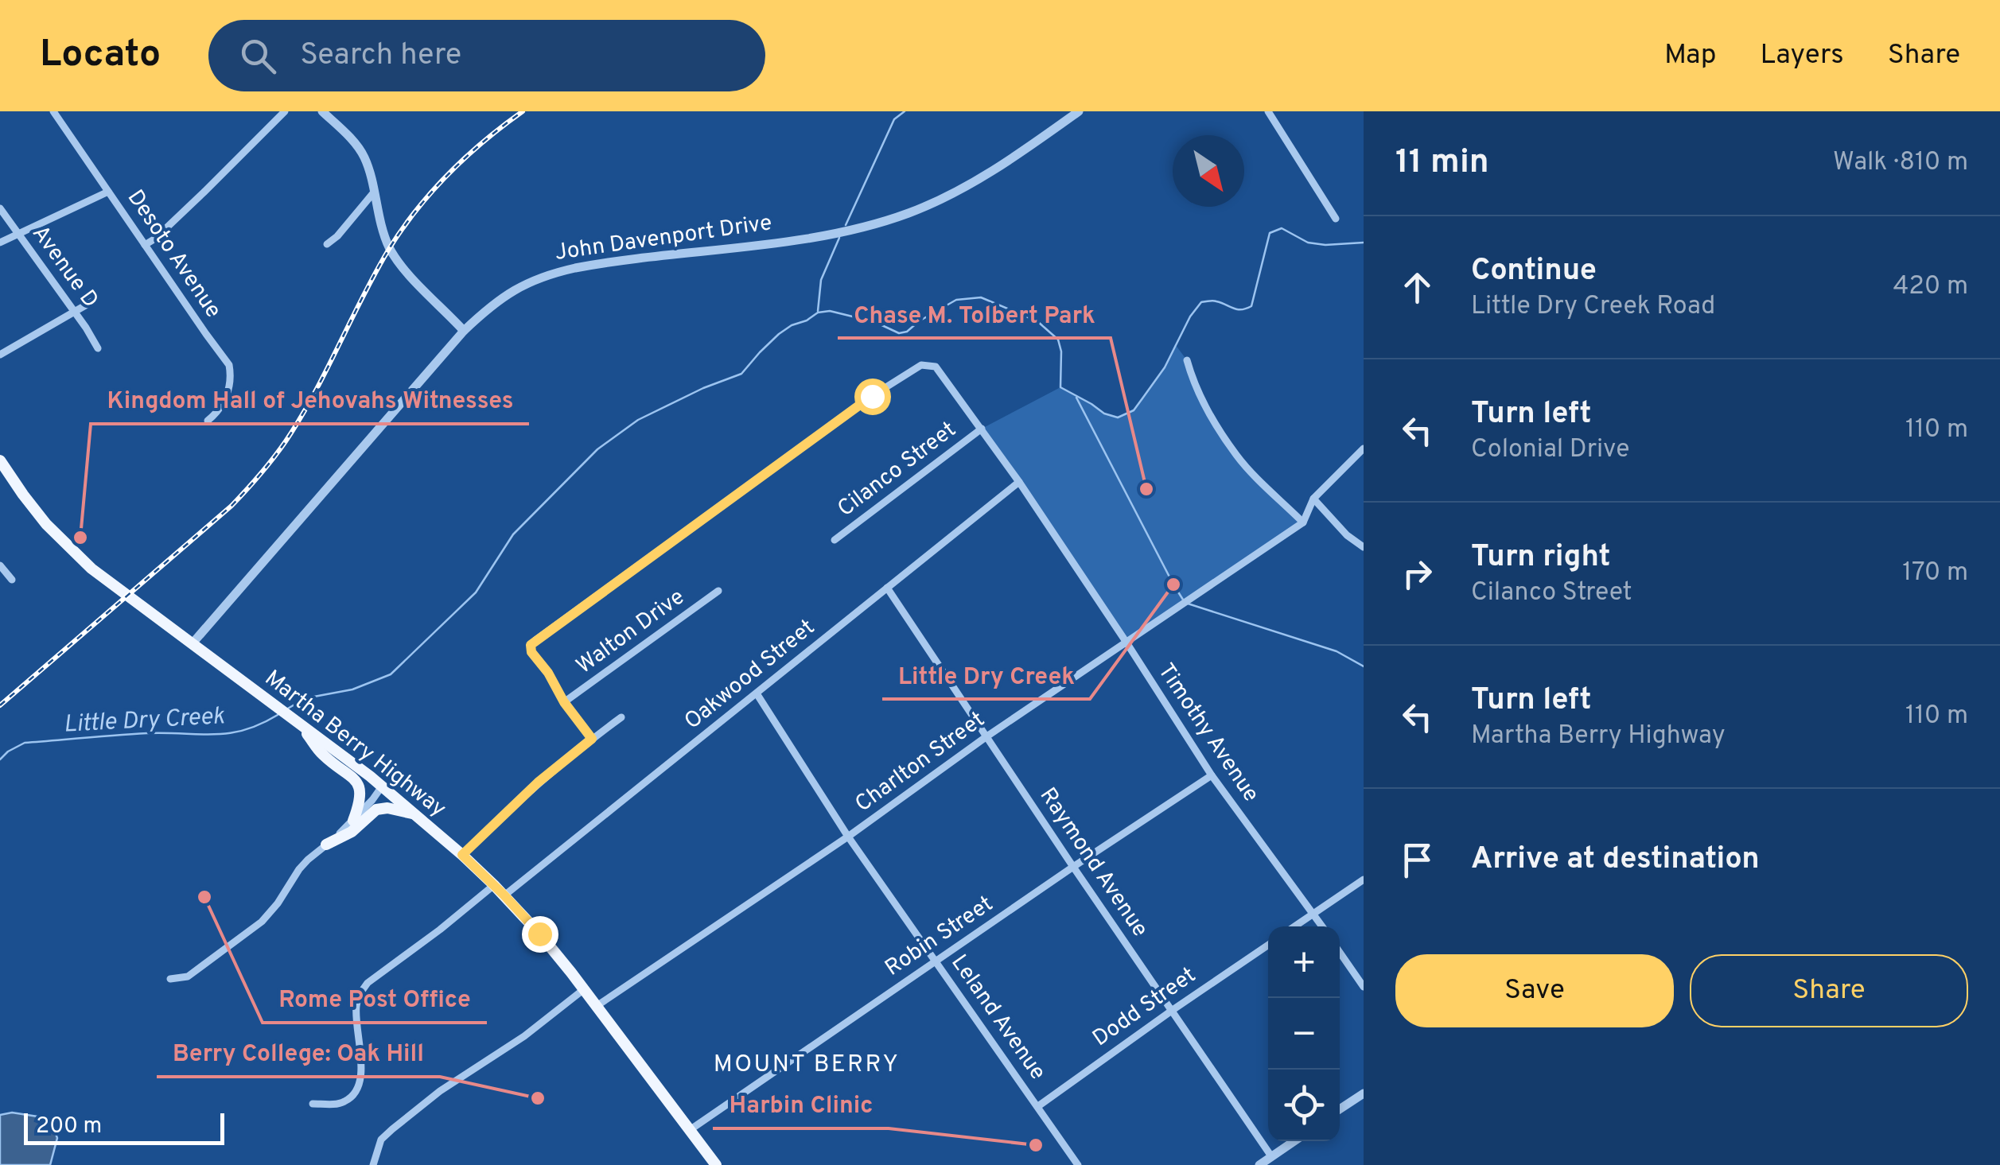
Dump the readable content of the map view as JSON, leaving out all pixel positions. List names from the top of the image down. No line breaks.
{"streets":{"main road":["Martha Berry Highway"],"street":["John Davenport Drive","Desoto Avenue","Avenue D","Cilanco Street","Walton Drive","Oakwood Street","Timothy Avenue","Charlton Street","Raymond Avenue","Robin Street","Dodd Street","Leland Avenue"]},"crossings":[["John Davenport Drive","Martha Berry Highway"],["Cilanco Street","Timothy Avenue"],["Walton Drive","Timothy Avenue"],["Oakwood Street","Timothy Avenue"],["Oakwood Street","Martha Berry Highway"],["Oakwood Street","Raymond Avenue"],["Oakwood Street","Leland Avenue"],["Timothy Avenue","Charlton Street"],["Timothy Avenue","Robin Street"],["Martha Berry Highway","Charlton Street"],["Martha Berry Highway","Robin Street"],["Charlton Street","Raymond Avenue"],["Charlton Street","Leland Avenue"],["Raymond Avenue","Robin Street"],["Raymond Avenue","Dodd Street"],["Robin Street","Leland Avenue"],["Dodd Street","Leland Avenue"]],"districts":["MOUNT BERRY"],"water":["Little Dry Creek"],"places":["Chase M. Tolbert Park","Kingdom Hall of Jehovahs Witnesses","Little Dry Creek","Rome Post Office","Berry College: Oak Hill","Harbin Clinic"],"scale_bar":"200 m","north":"bottom right","page":{"header":"Locato","search":"Search here","nav":["Map","Layers","Share"],"heading":["11 min","Walk · 810 m"],"list":[["Continue","Little Dry Creek Road","420 m"],["Turn left","Colonial Drive","110 m"],["Turn right","Cilanco Street","170 m"],["Turn left","Martha Berry Highway","110 m"],"Arrive at destination"],"map_buttons":["+","−"],"buttons":["Save","Share"],"scale":"200 m"}}
